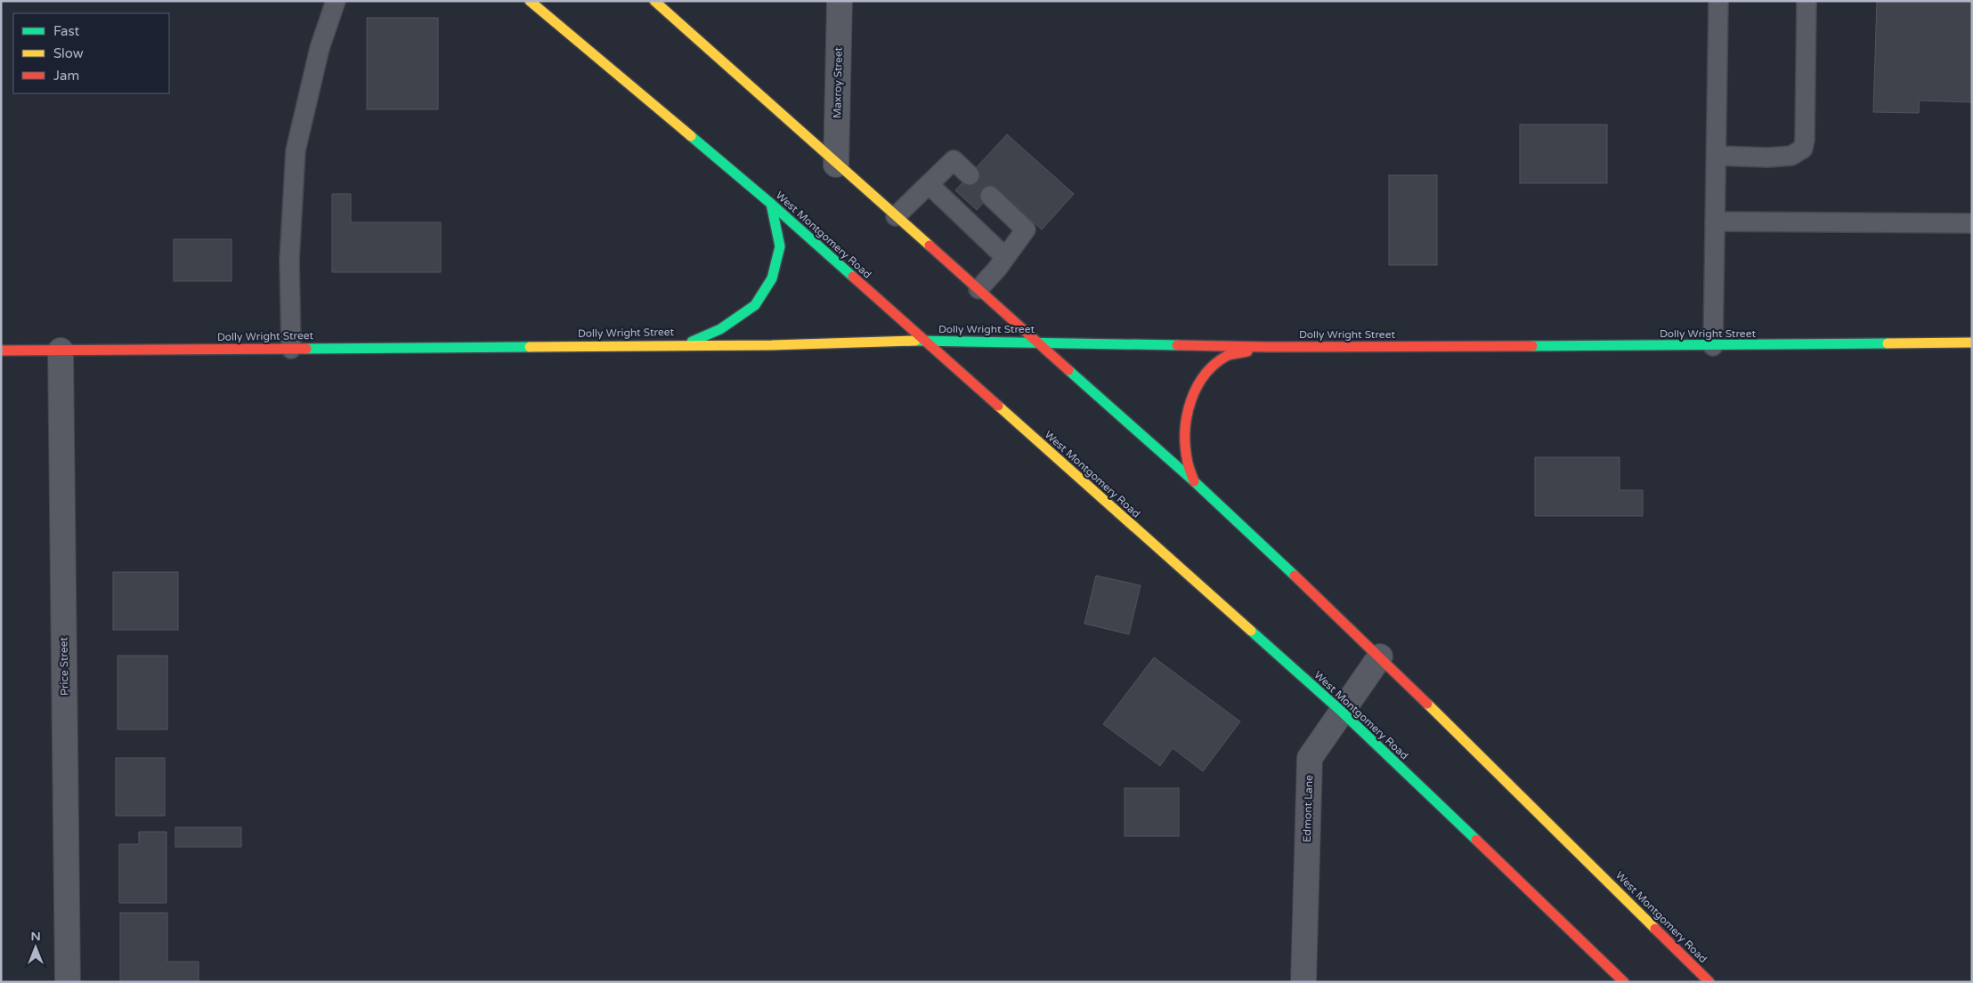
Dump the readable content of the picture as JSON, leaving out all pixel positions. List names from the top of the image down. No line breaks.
{"streets":{"main road":["West Montgomery Road","Dolly Wright Street"],"street":["Maxroy Street","Price Street","Edmont Lane"]},"crossings":[["Maxroy Street","West Montgomery Road"],["West Montgomery Road","Dolly Wright Street"],["West Montgomery Road","Edmont Lane"],["Dolly Wright Street","Price Street"]],"legend":["Fast","Slow","Jam"],"north":"top"}
